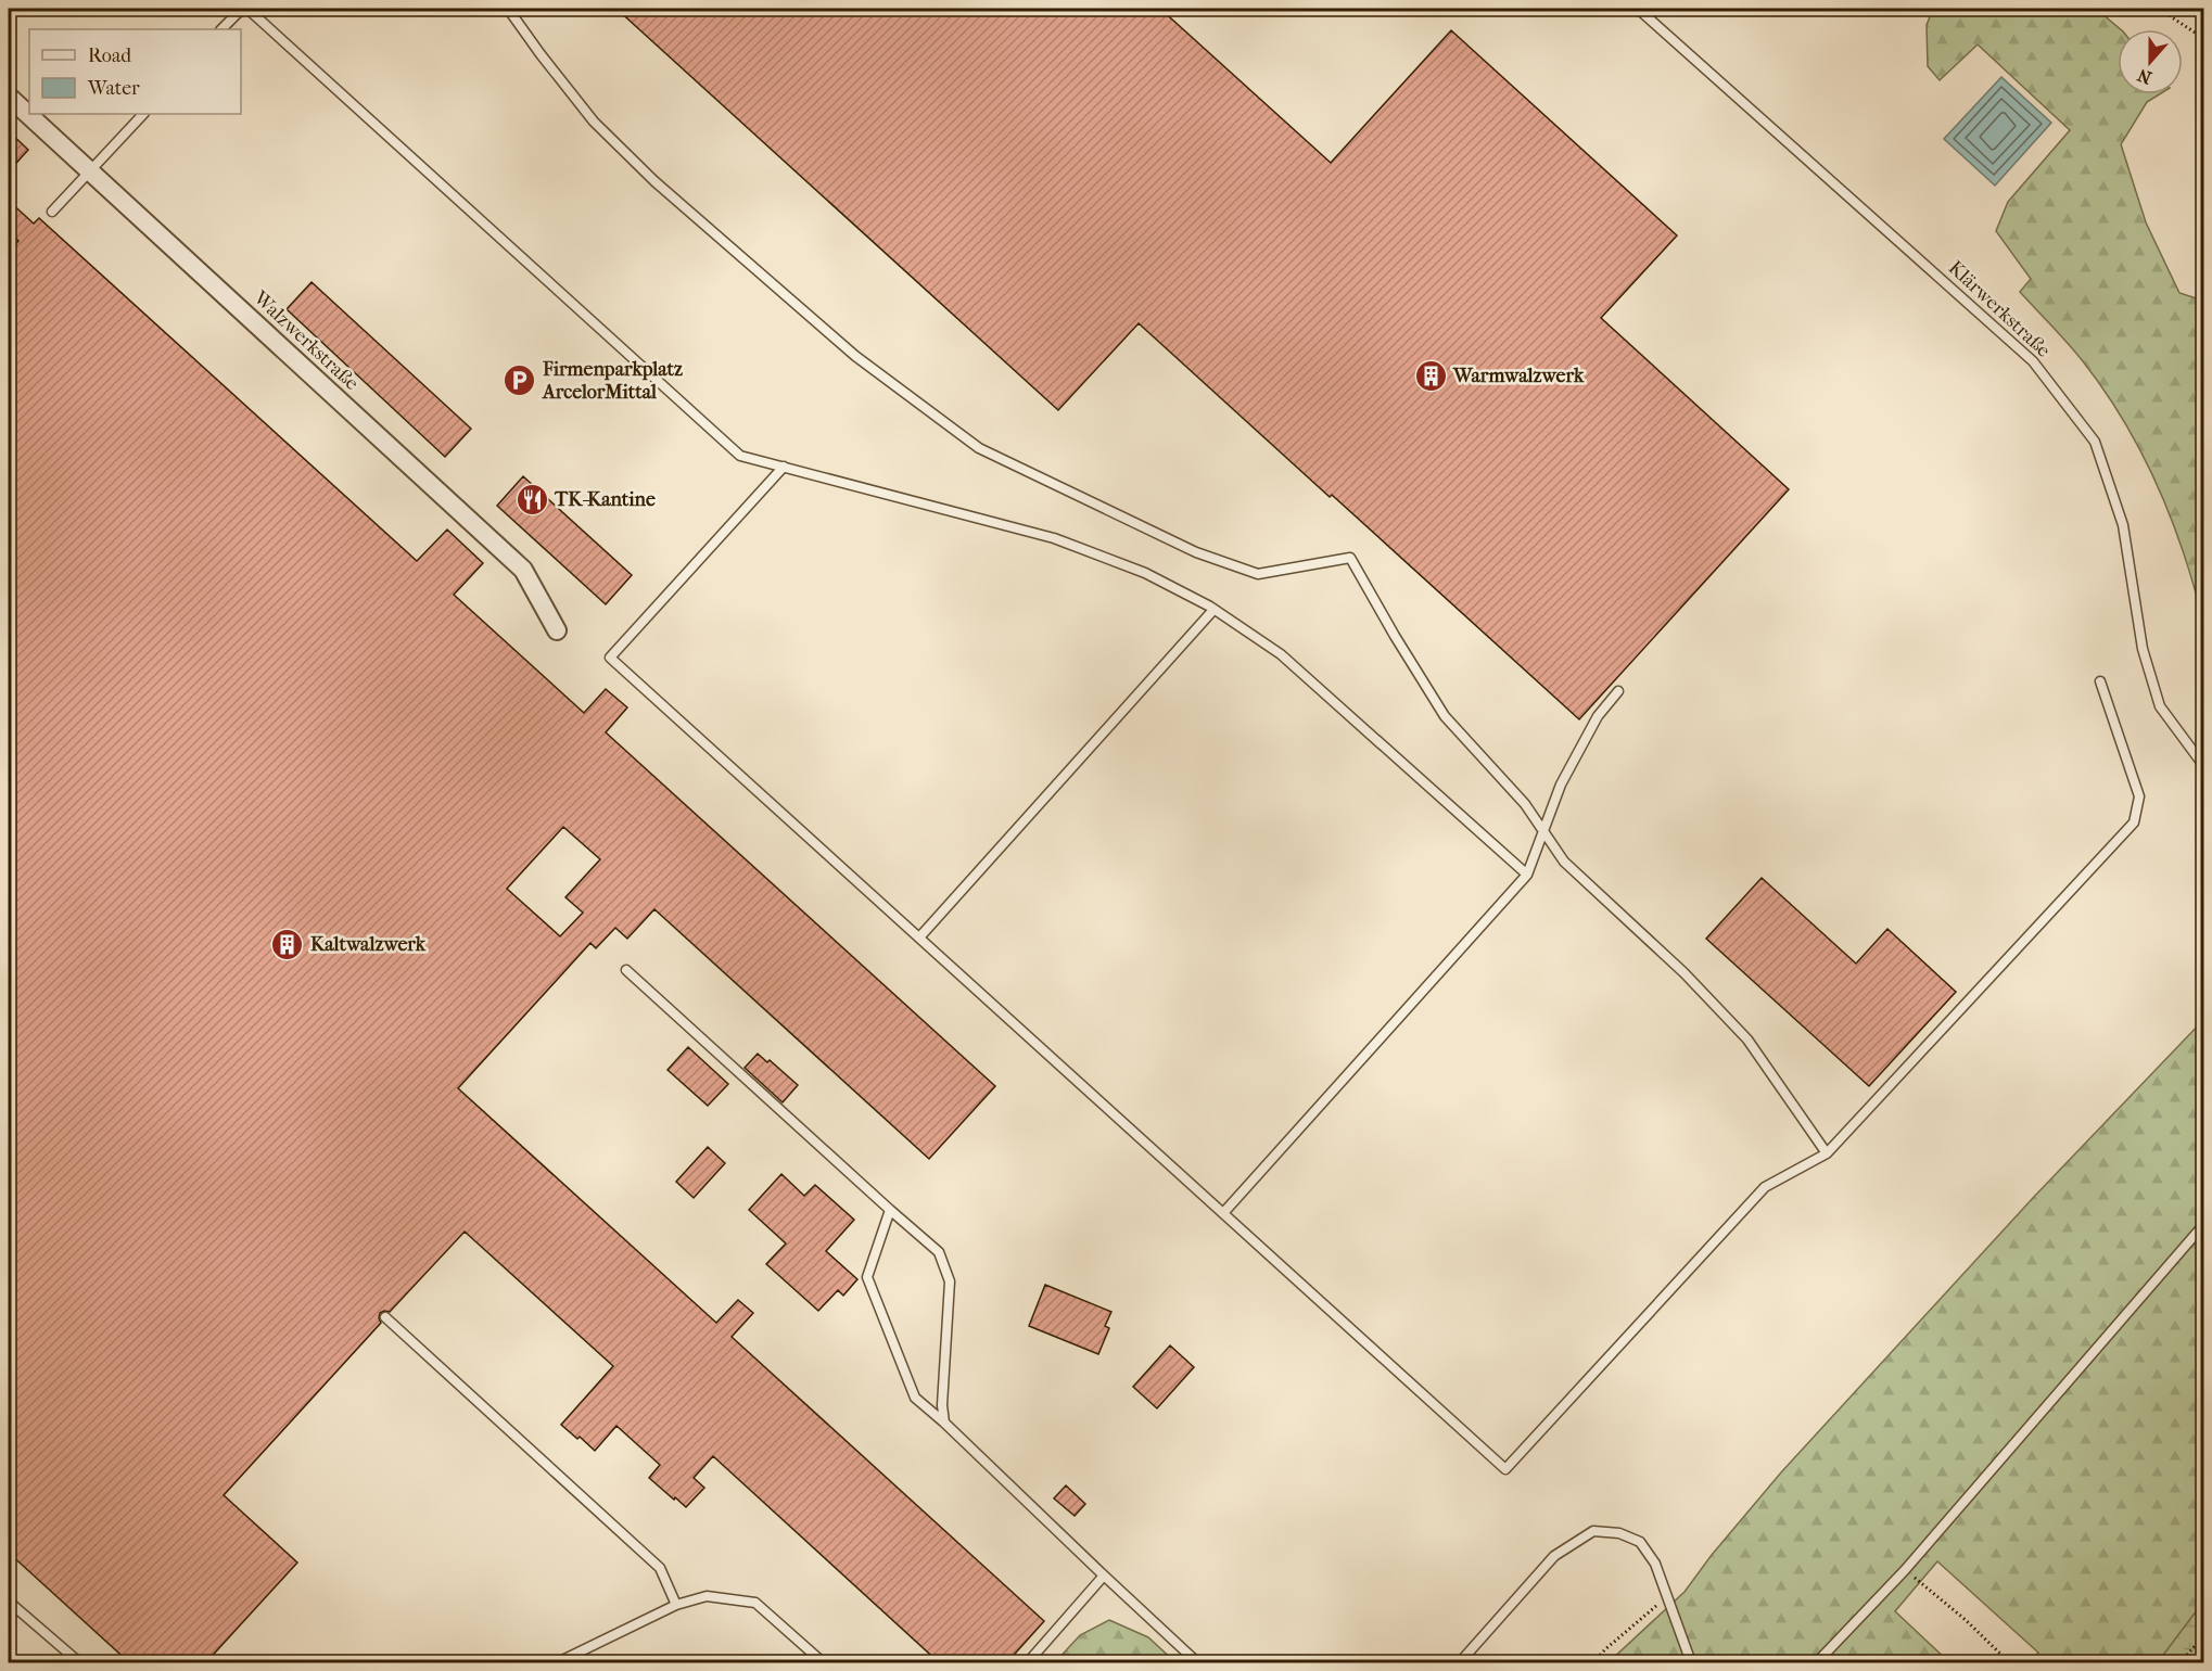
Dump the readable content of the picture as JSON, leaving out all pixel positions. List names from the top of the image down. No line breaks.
{"streets":{"street":["Walzwerkstraße"],"lane":["Klärwerkstraße"]},"places":{"building":["Warmwalzwerk","Kaltwalzwerk"],"parking":["Firmenparkplatz ArcelorMittal"],"restaurant":["TK-Kantine"]},"legend":["Road","Water"],"north":"bottom"}
